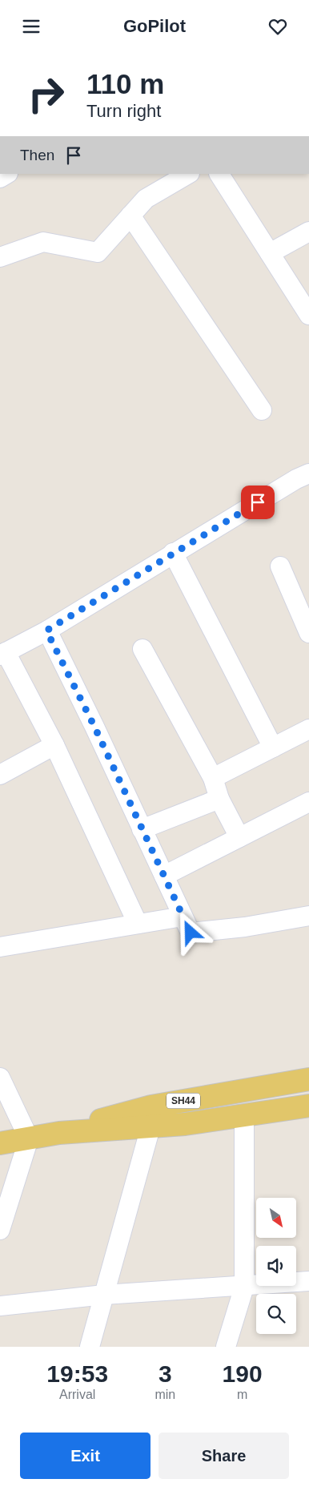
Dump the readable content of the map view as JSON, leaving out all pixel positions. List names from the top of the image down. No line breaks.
{"streets":{"main road":["SH44"]},"north":"bottom right","page":{"header":"GoPilot","turn":["110 m","Turn right"],"then":"Then","eta":["19:53","Arrival","3","min","190","m"],"buttons":["Exit","Share"]}}
